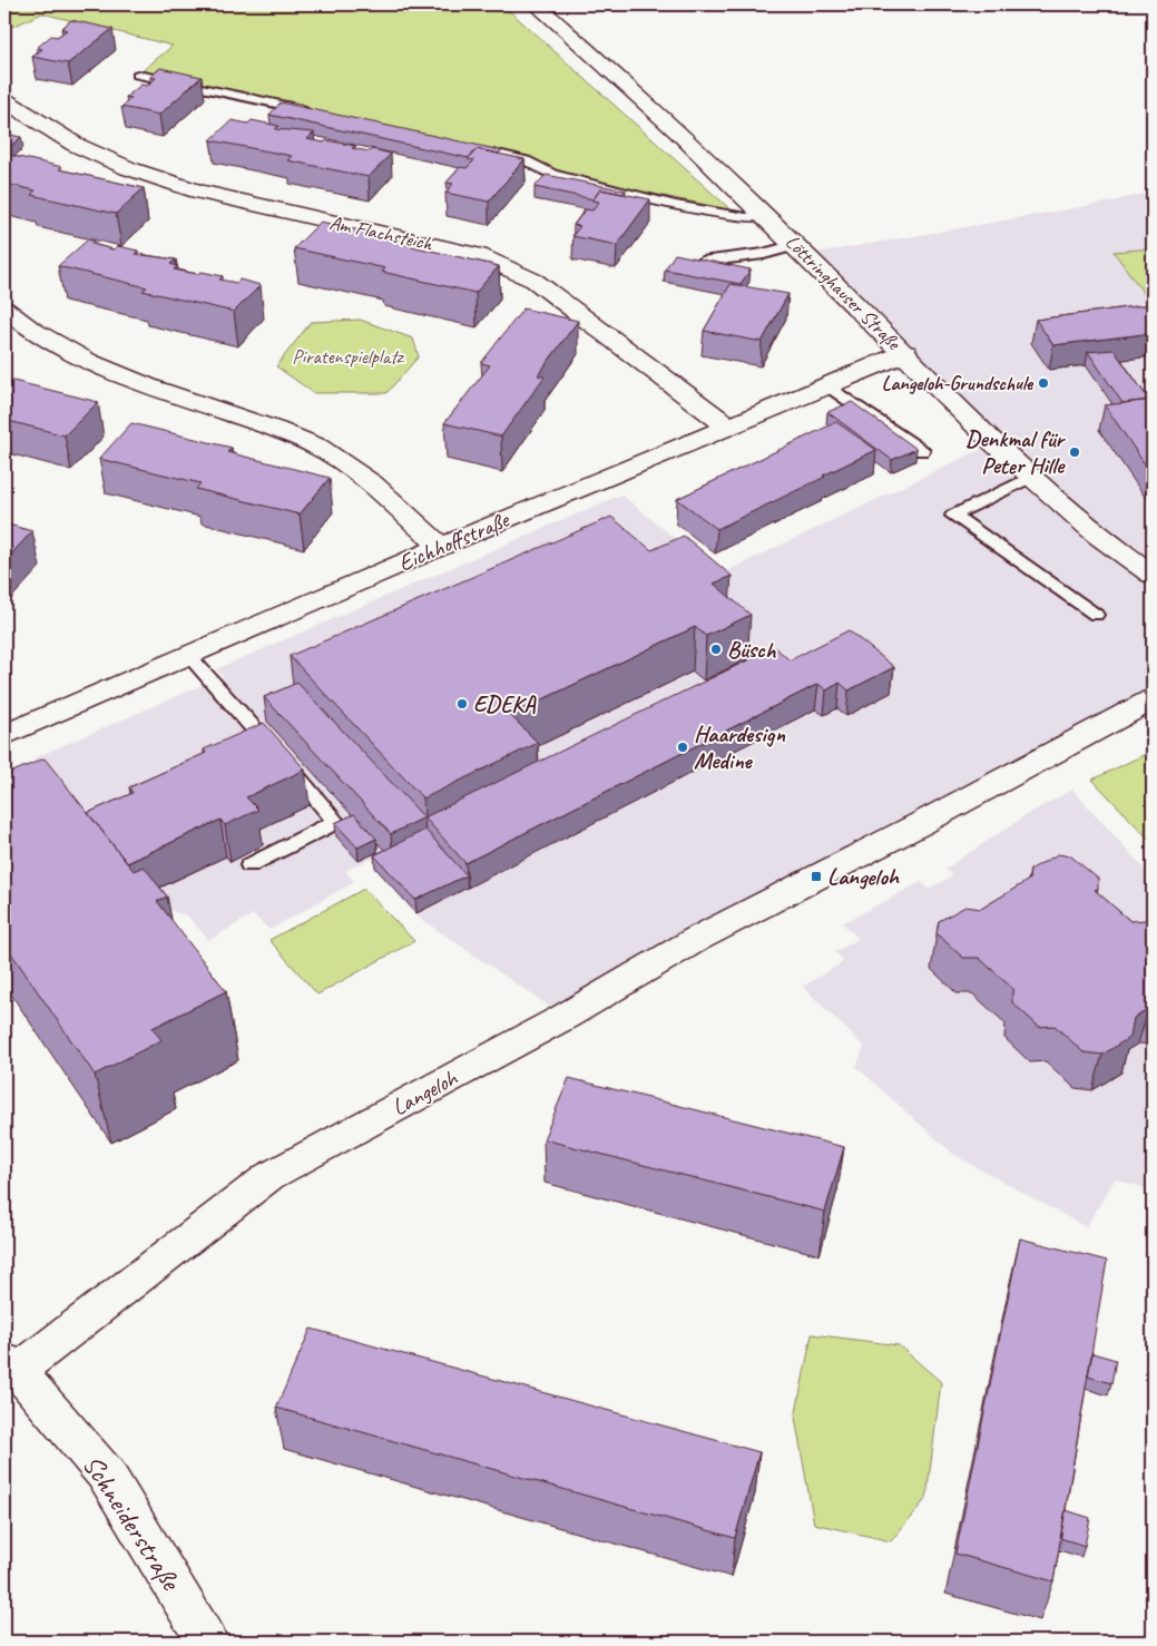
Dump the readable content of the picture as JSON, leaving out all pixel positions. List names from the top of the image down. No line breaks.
{"streets":{"street":["Am Flachsteich","Löttringhauser Straße","Eichhoffstraße","Langeloh","Schneiderstraße"]},"crossings":[["Am Flachsteich","Eichhoffstraße"],["Löttringhauser Straße","Eichhoffstraße"],["Langeloh","Schneiderstraße"]],"parks":["Piratenspielplatz"],"places":{"other":["Langeloh-Grundschule","Denkmal für Peter Hille","Büsch","EDEKA","Haardesign Medine"],"transit":["Langeloh"]}}
